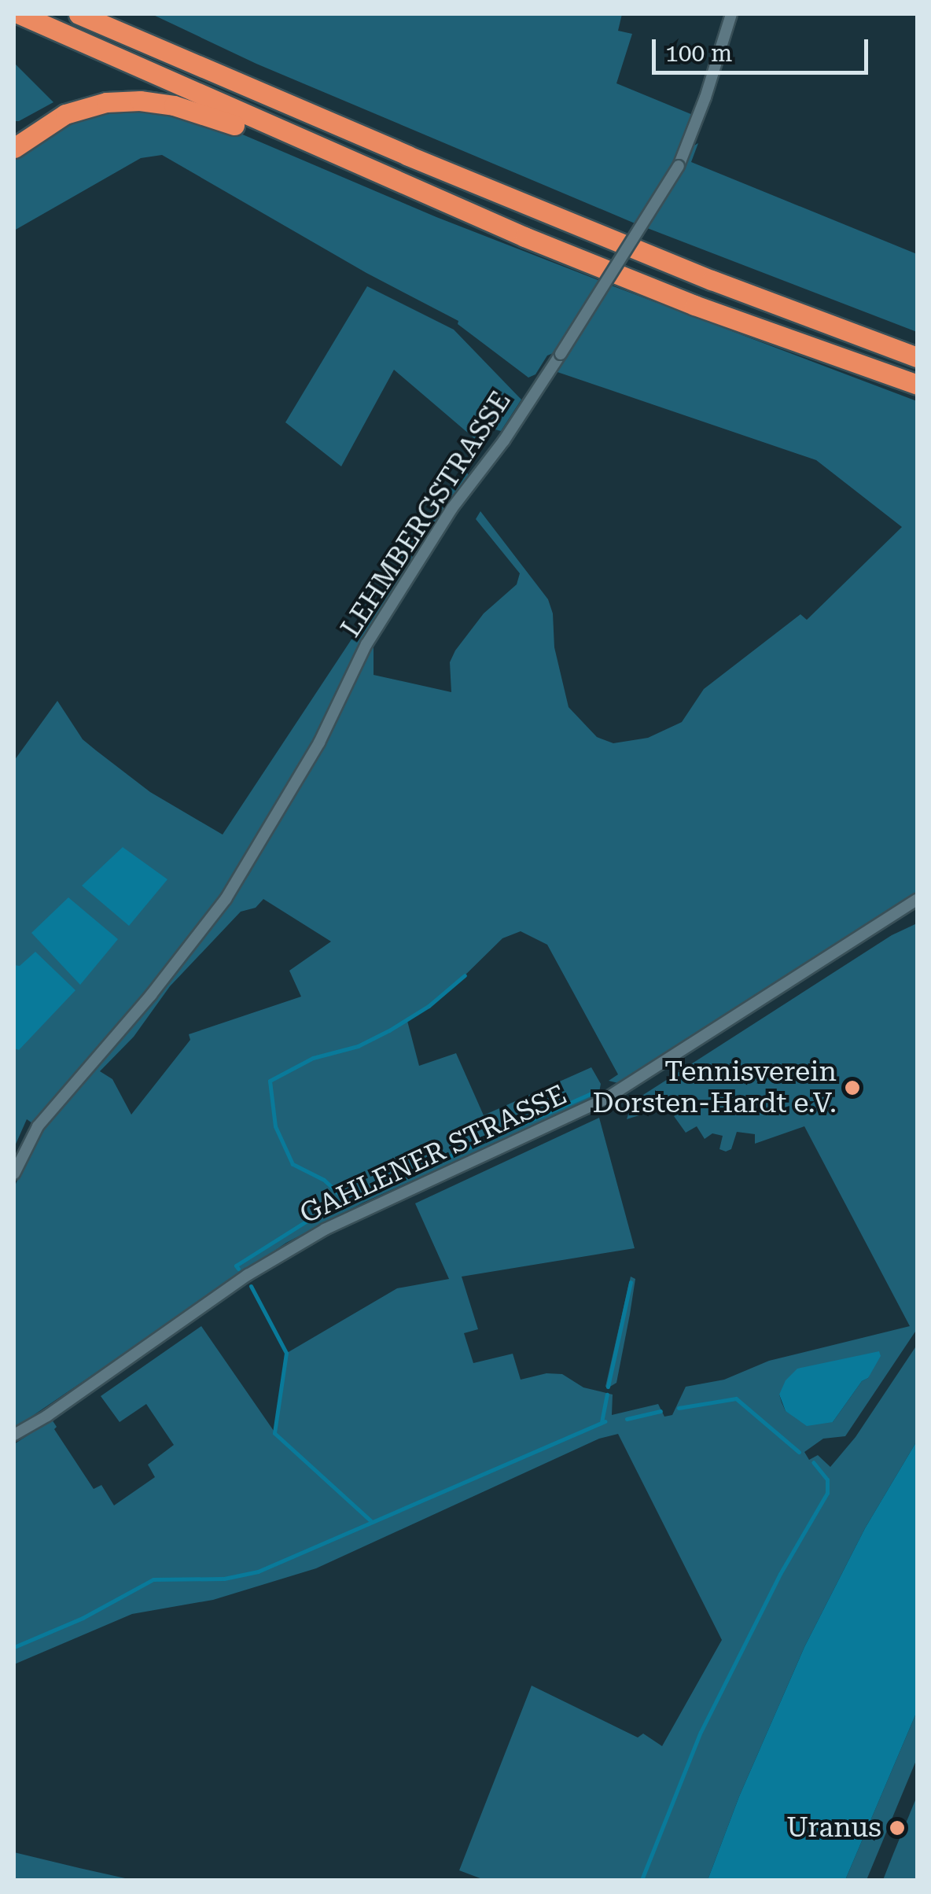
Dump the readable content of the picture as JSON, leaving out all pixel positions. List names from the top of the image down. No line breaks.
{"streets":{"street":["LEHMBERGSTRASSE","GAHLENER STRASSE"]},"places":["Tennisverein Dorsten-Hardt e.V.","Uranus"],"scale_bar":"100 m"}
